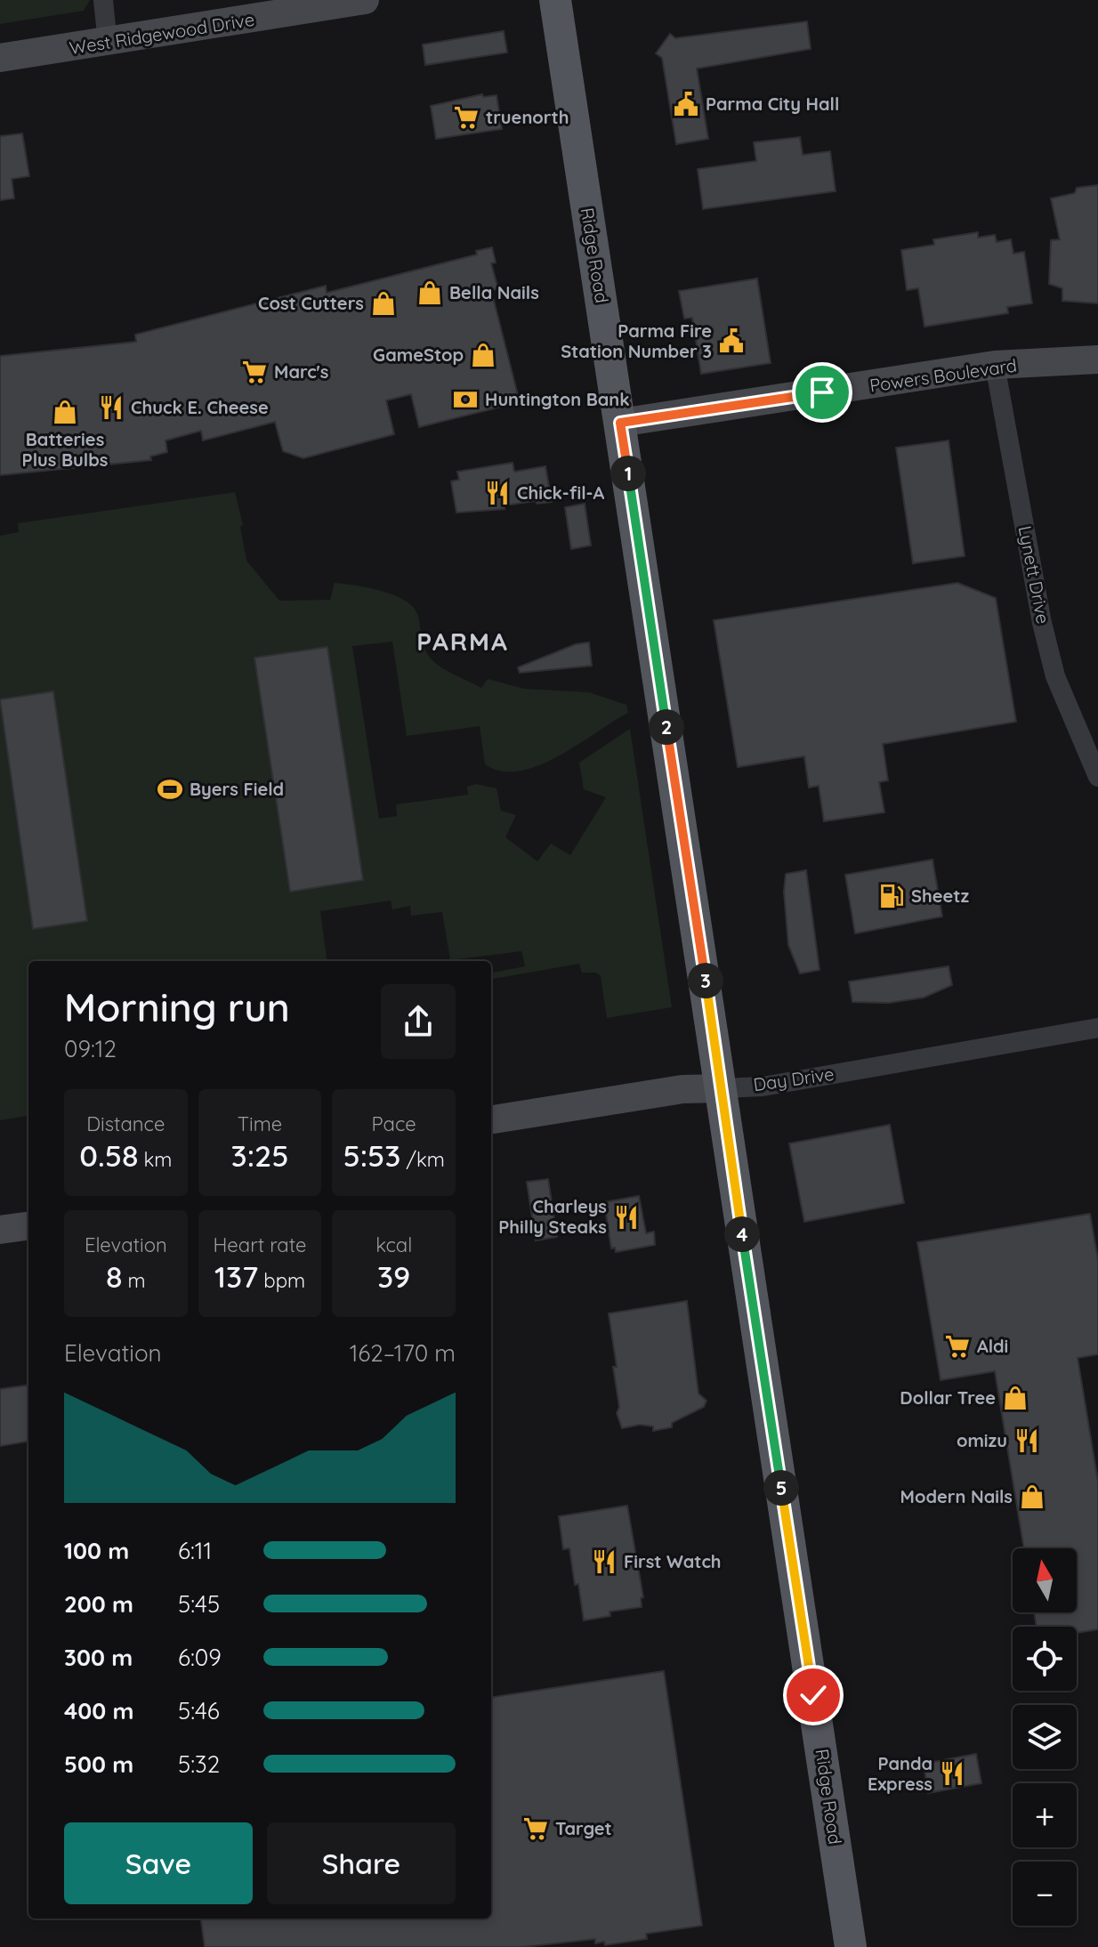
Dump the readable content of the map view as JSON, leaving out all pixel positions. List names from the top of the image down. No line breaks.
{"streets":{"main road":["Ridge Road"],"street":["West Ridgewood Drive","Powers Boulevard","Lynett Drive","Day Drive"]},"crossings":[["Ridge Road","Powers Boulevard"],["Ridge Road","Day Drive"],["Powers Boulevard","Lynett Drive"]],"districts":["PARMA"],"places":{"public building":["Parma City Hall","Parma Fire Station Number 3"],"supermarket":["truenorth","Marc's","Aldi","Target"],"shop":["Bella Nails","Cost Cutters","GameStop","Batteries Plus Bulbs","Dollar Tree","Modern Nails"],"bank":["Huntington Bank"],"restaurant":["Chuck E. Cheese","Chick-fil-A","Charleys Philly Steaks","omizu","First Watch","Panda Express"],"sports":["Byers Field"],"fuel station":["Sheetz"]},"north":"top","page":{"pins":["1","2","3","4","5"],"heading":["Morning run","09:12"],"stats":[["Distance","0.58 km"],["Time","3:25"],["Pace","5:53 /km"],["Elevation","8 m"],["Heart rate","137 bpm"],["kcal","39"]],"chart":["Elevation","162–170 m"],"list":[{"name":"100 m","note":"6:11"},{"name":"200 m","note":"5:45"},{"name":"300 m","note":"6:09"},{"name":"400 m","note":"5:46"},{"name":"500 m","note":"5:32"}],"map_buttons":["+","−"],"buttons":["Save","Share"]}}
